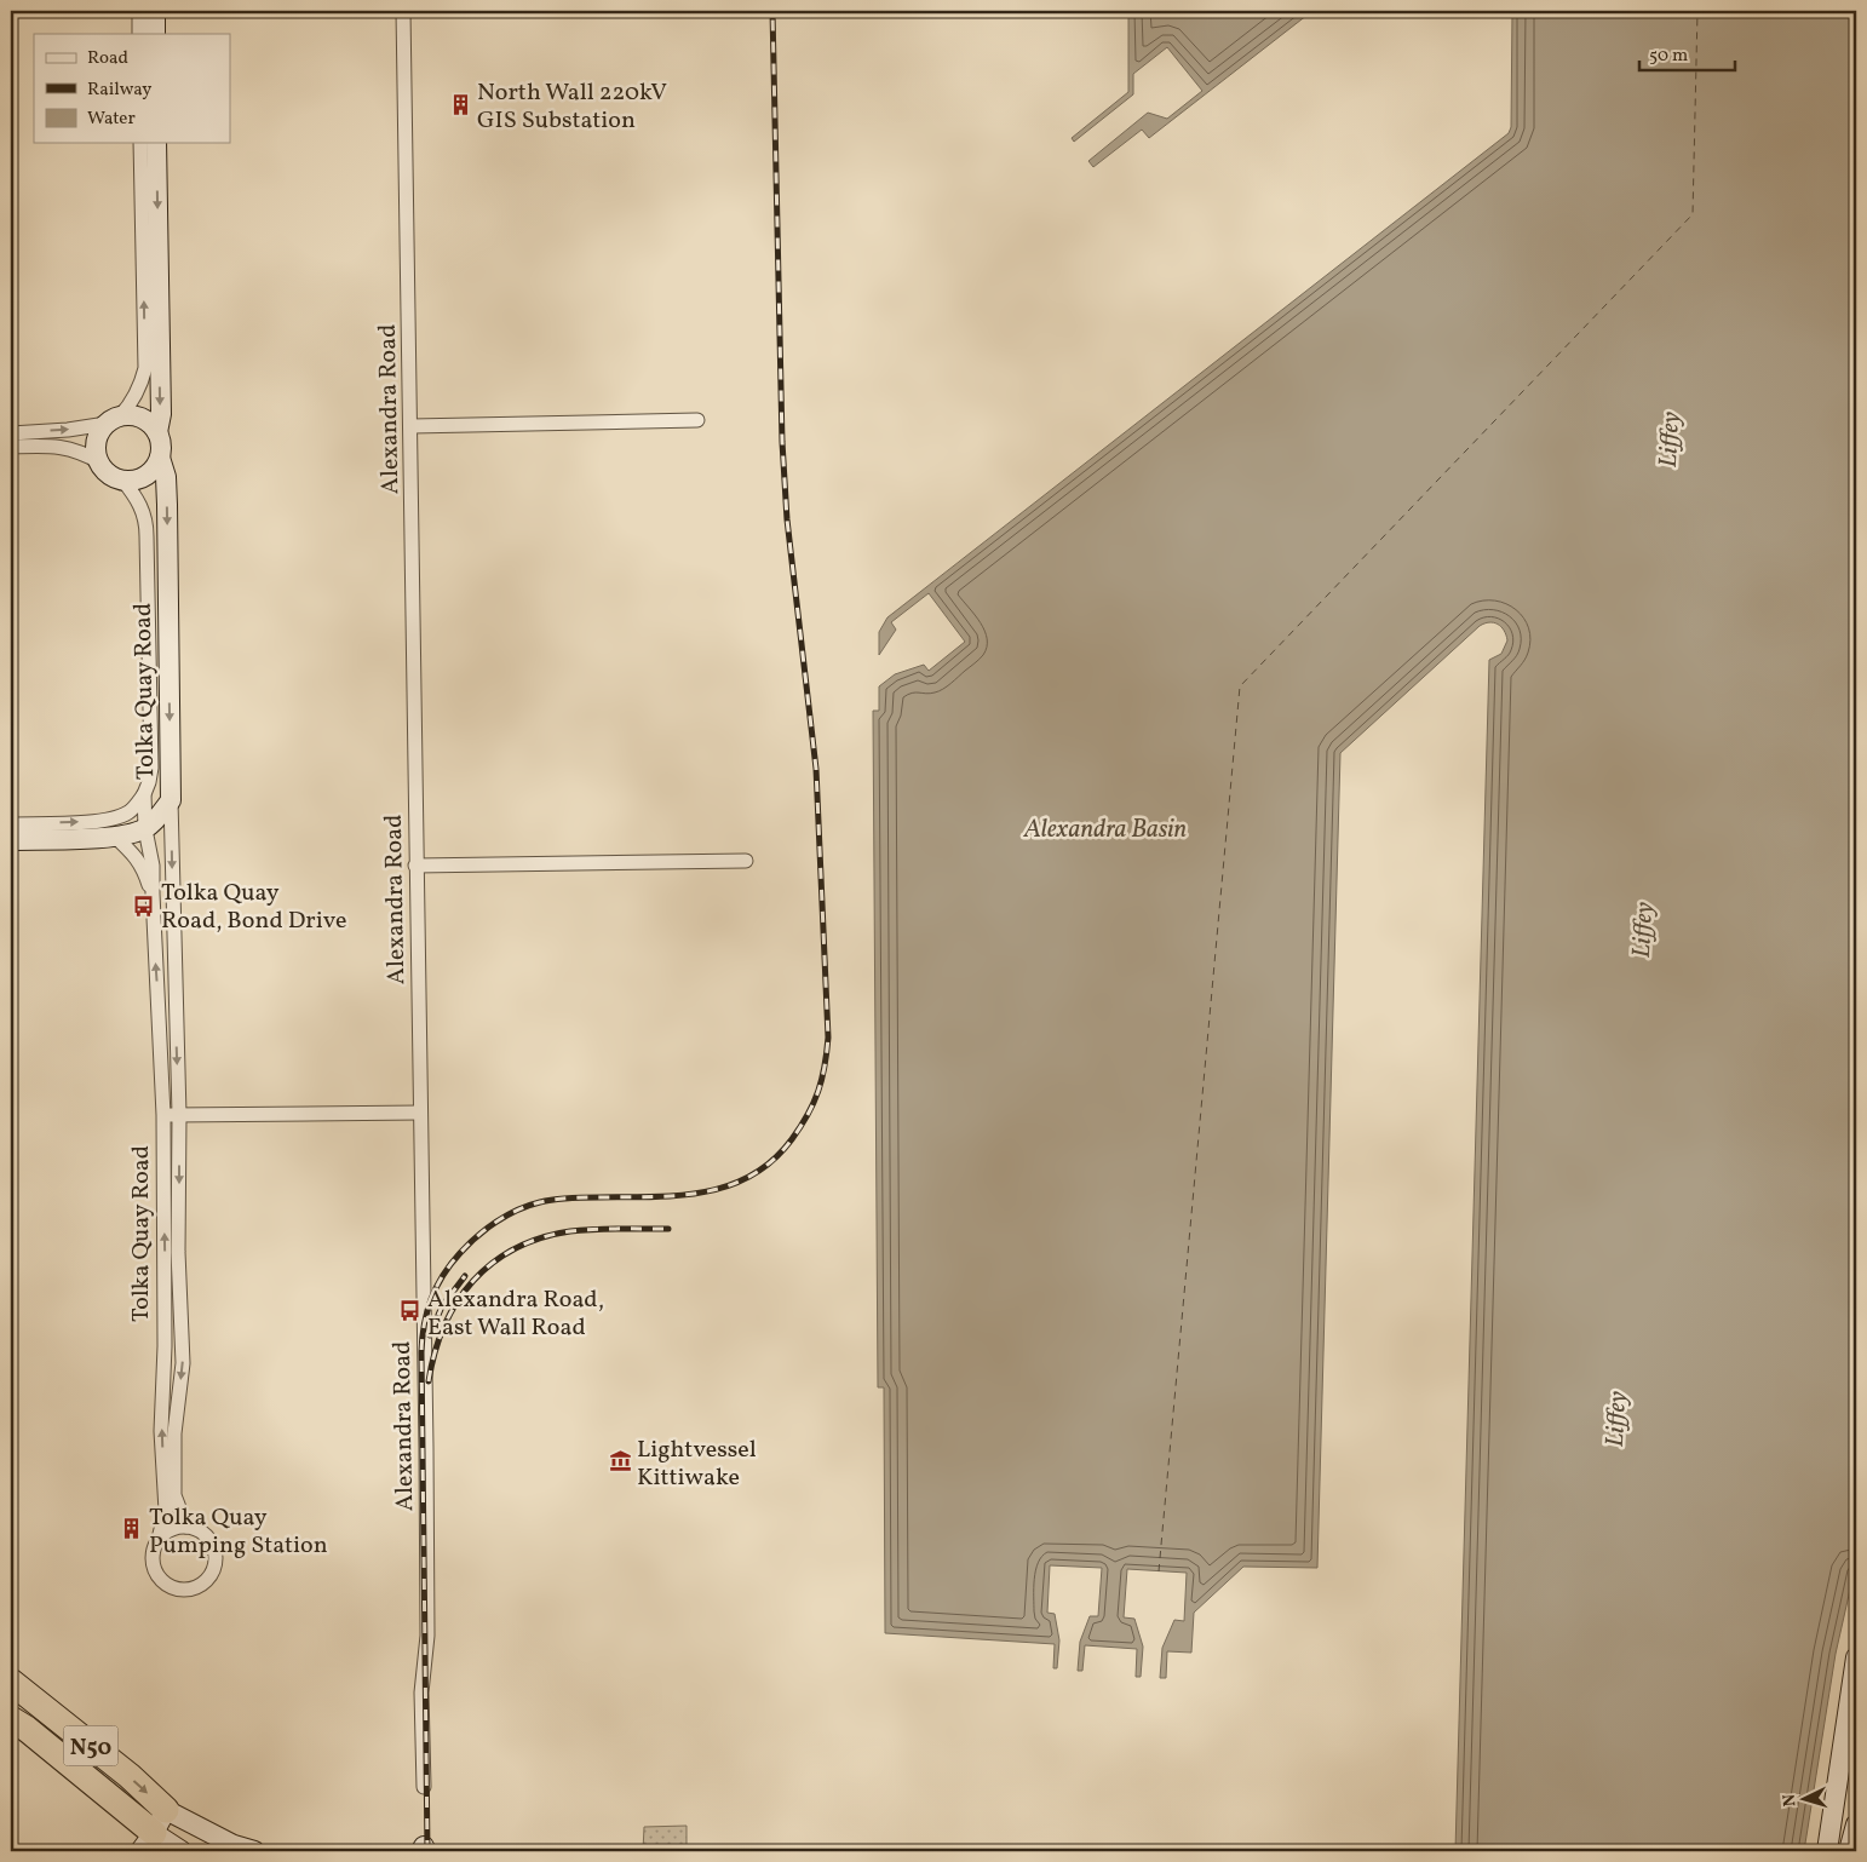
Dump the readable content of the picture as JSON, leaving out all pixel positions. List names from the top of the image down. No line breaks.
{"streets":{"highway":["N50"],"street":["Alexandra Road","Tolka Quay Road"]},"water":["Liffey","Alexandra Basin"],"places":{"building":["North Wall 220kV GIS Substation","Tolka Quay Pumping Station"],"bus stop":["Tolka Quay Road, Bond Drive","Alexandra Road, East Wall Road"],"museum":["Lightvessel Kittiwake"]},"legend":["Road","Railway","Water"],"scale_bar":"50 m","north":"left"}
